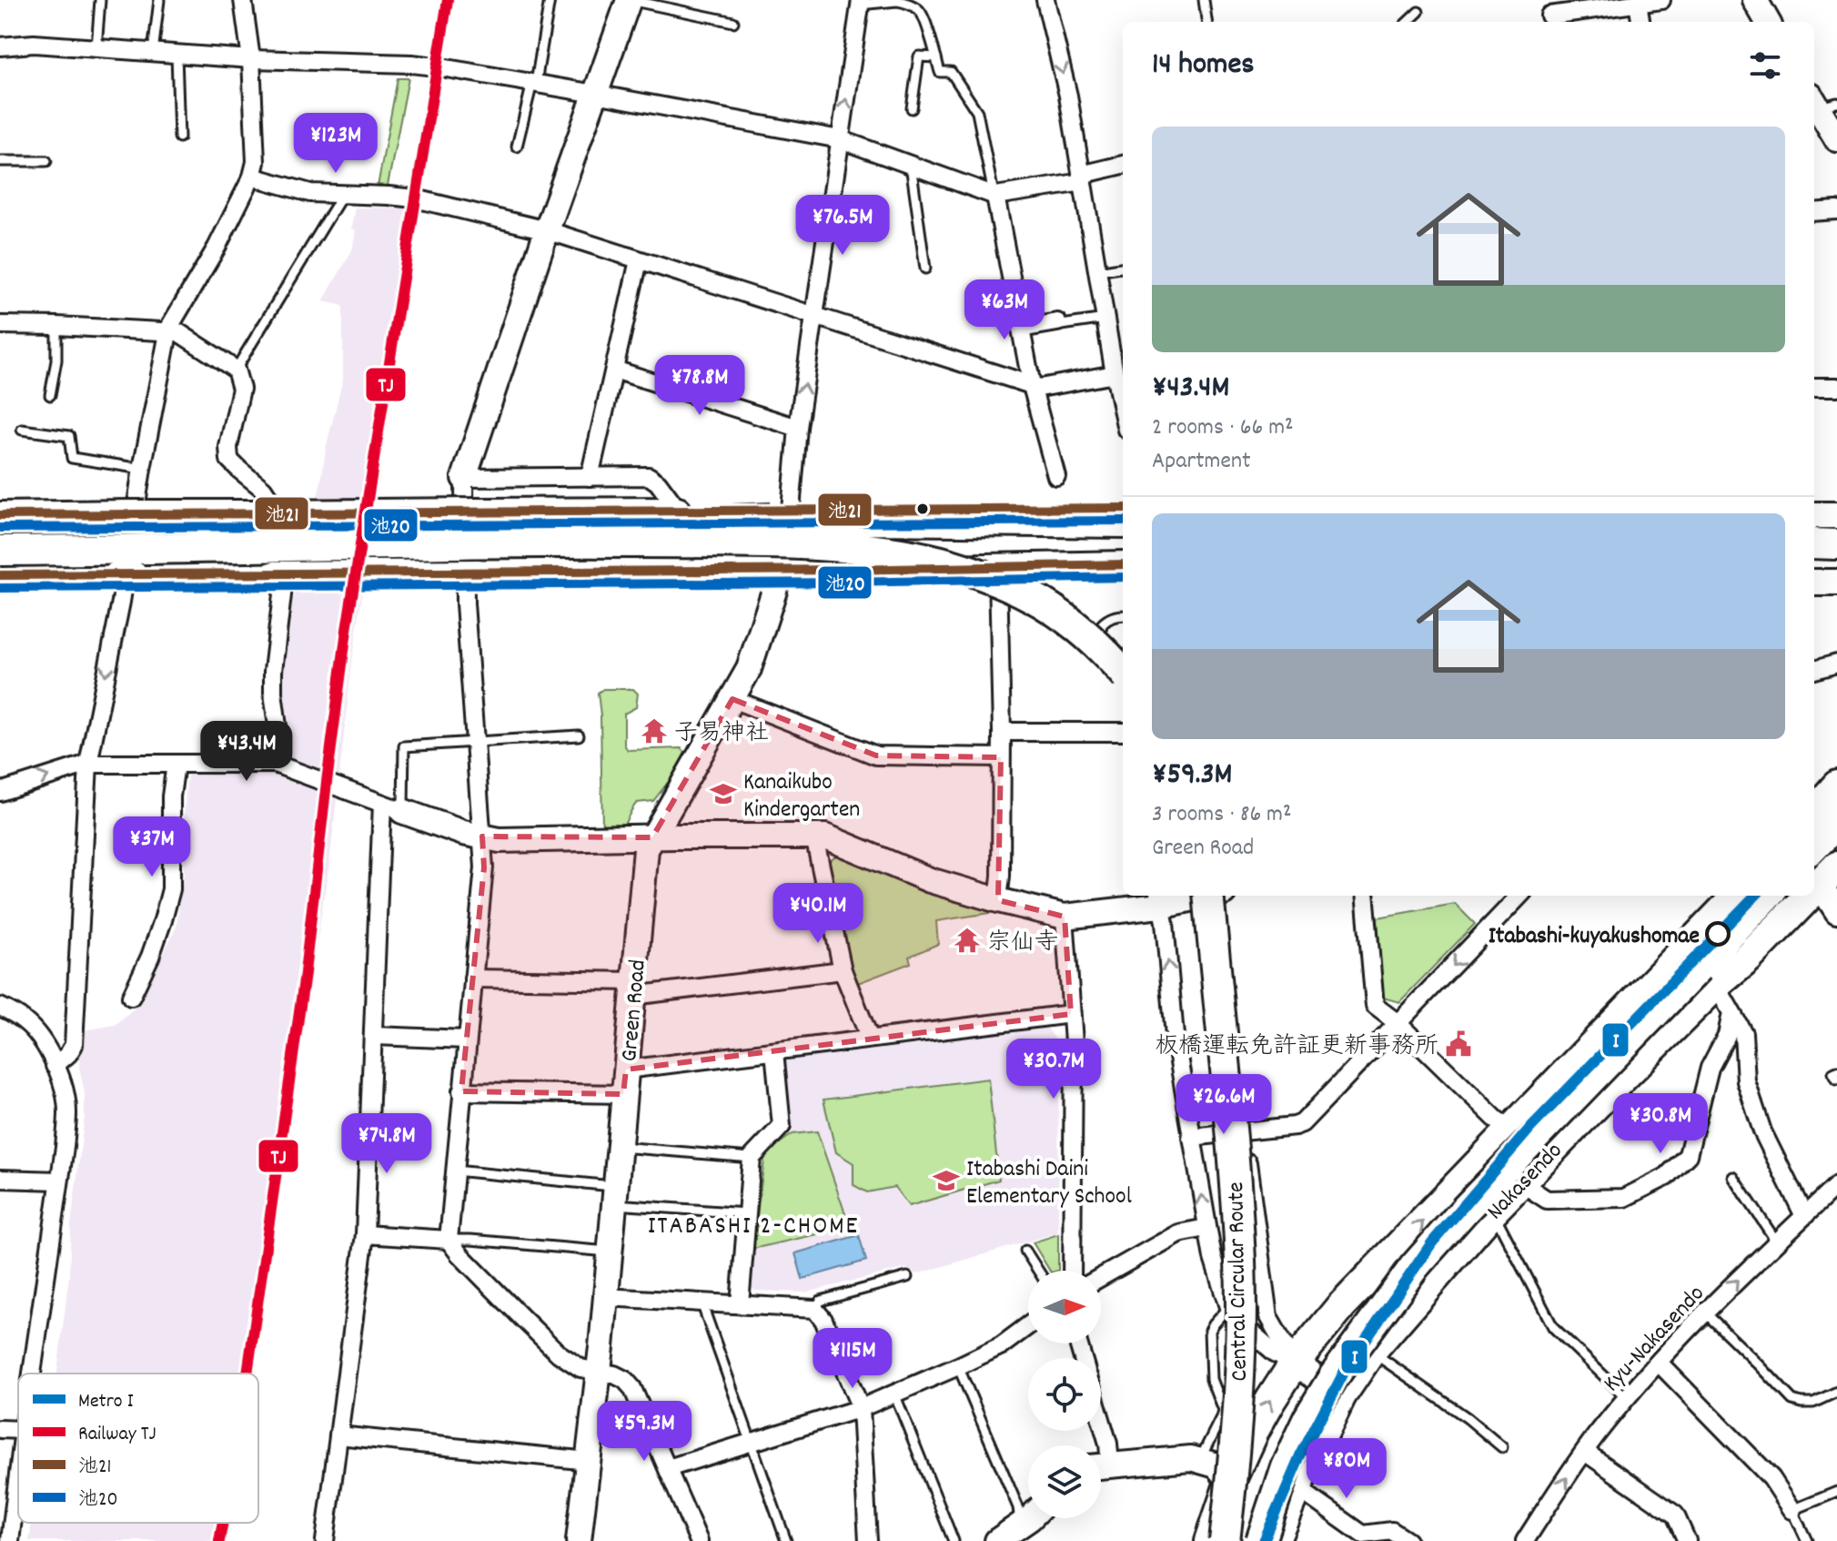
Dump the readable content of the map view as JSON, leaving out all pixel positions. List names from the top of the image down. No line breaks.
{"streets":{"highway":["Nakasendo","Central Circular Route"],"street":["Green Road","Kyu-Nakasendo"]},"one_way":["Kyu-Nakasendo"],"districts":["ITABASHI 2-CHOME"],"places":{"temple":["子易神社","宗仙寺"],"school or university":["Kanaikubo Kindergarten","Itabashi Daini Elementary School"],"other":["Itabashi-kuyakushomae"],"public building":["板橋運転免許証更新事務所"]},"lines":["rail line TJ","transit line 池21","transit line 池20","metro line I"],"legend":["Metro I","Railway TJ","池21","池20"],"north":"right","page":{"heading":"14 homes","list":[{"name":"¥43.4M","note":"2 rooms · 66 m² · Apartment"},{"name":"¥59.3M","note":"3 rooms · 86 m² · Green Road"}],"price":["¥123M","¥76.5M","¥63M","¥78.8M","¥43.4M","¥37M","¥40.1M","¥30.7M","¥26.6M","¥30.8M","¥74.8M","¥115M","¥59.3M","¥80M"]}}
